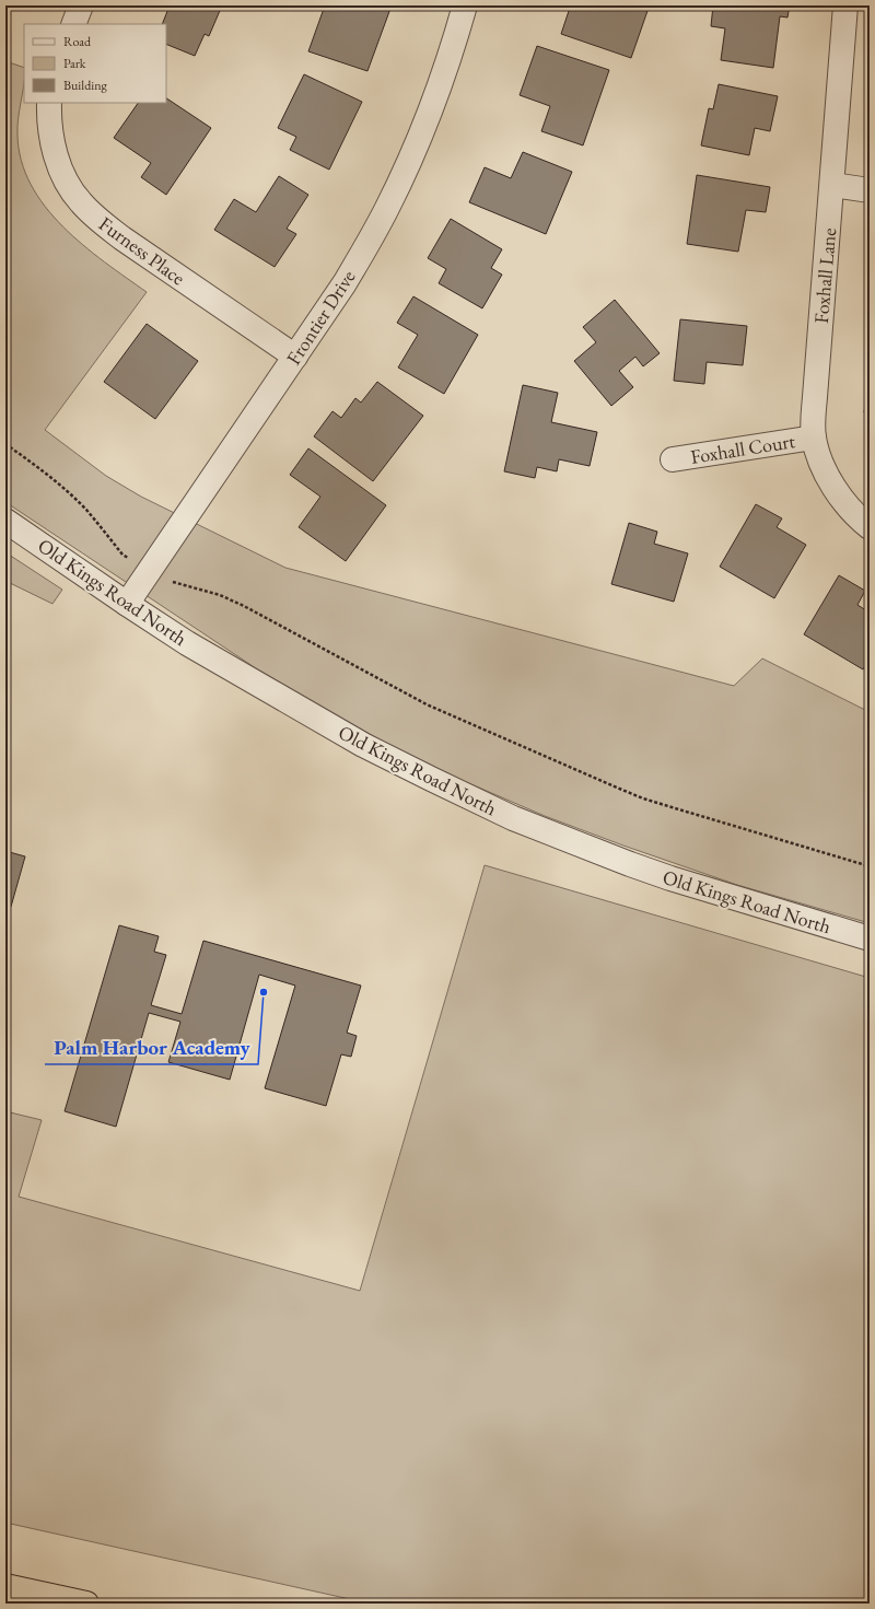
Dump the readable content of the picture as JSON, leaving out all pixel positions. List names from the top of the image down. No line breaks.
{"streets":{"street":["Furness Place","Foxhall Lane","Frontier Drive","Foxhall Court","Old Kings Road North"]},"crossings":[["Furness Place","Frontier Drive"],["Foxhall Lane","Foxhall Court"],["Frontier Drive","Old Kings Road North"]],"places":["Palm Harbor Academy"],"legend":["Road","Park","Building"]}
